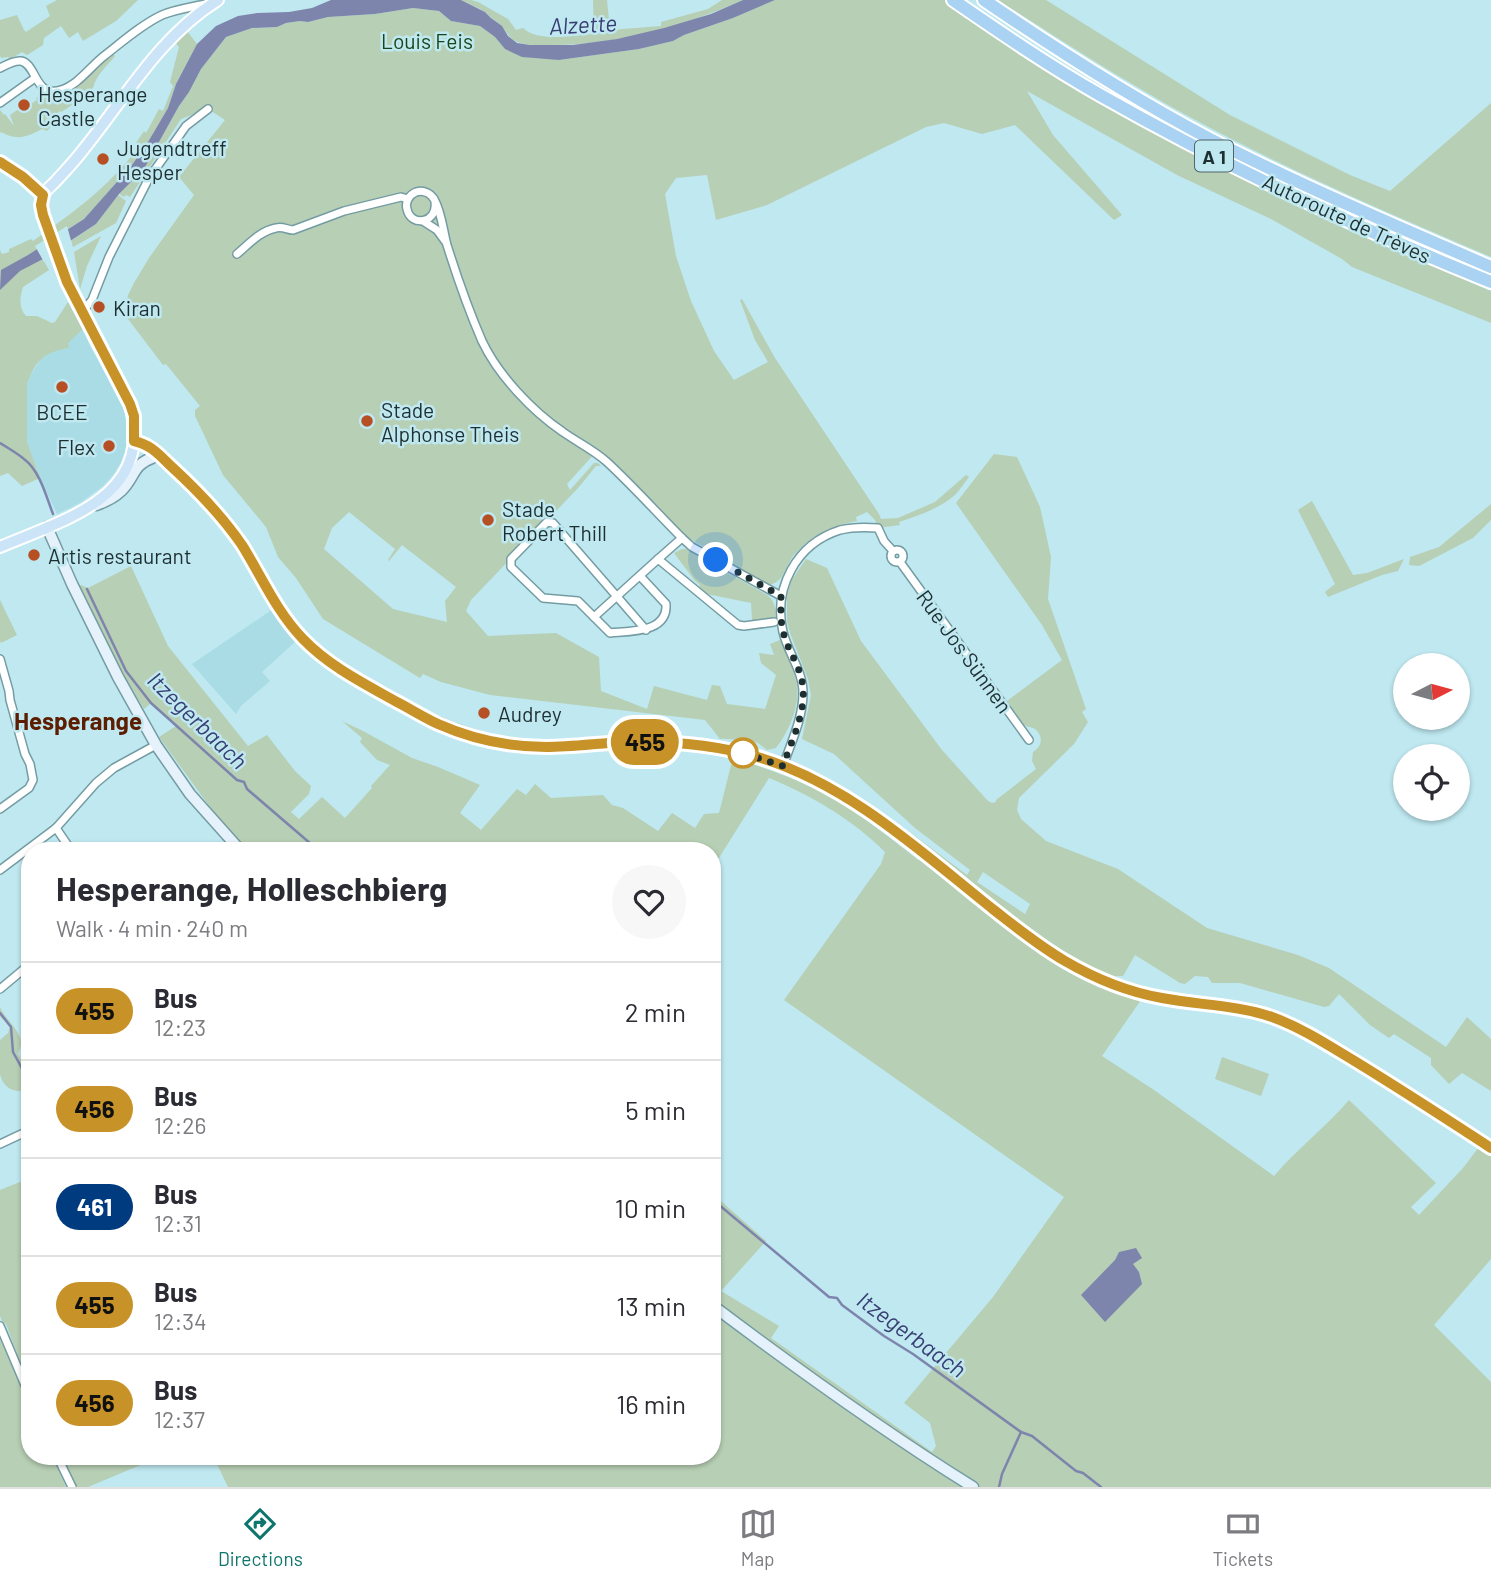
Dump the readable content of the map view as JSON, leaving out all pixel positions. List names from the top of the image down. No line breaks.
{"streets":{"highway":["A 1","Autoroute de Trèves"],"street":["Rue Jos Sünnen"]},"districts":["Hesperange"],"water":["Alzette","Itzegerbaach"],"parks":["Louis Feis"],"places":["Hesperange Castle","Jugendtreff Hesper","Kiran","BCEE","Stade Alphonse Theis","Flex","Stade Robert Thill","Artis restaurant","Audrey"],"lines":["bus line 455"],"north":"right","page":{"on_map":"455","heading":["Hesperange, Holleschbierg","Walk · 4 min · 240 m"],"list":[{"mark":"455","name":"Bus","note":"12:23","value":"2 min"},{"mark":"456","name":"Bus","note":"12:26","value":"5 min"},{"mark":"461","name":"Bus","note":"12:31","value":"10 min"},{"mark":"455","name":"Bus","note":"12:34","value":"13 min"},{"mark":"456","name":"Bus","note":"12:37","value":"16 min"}],"tabs":["Directions","Map","Tickets"]}}
